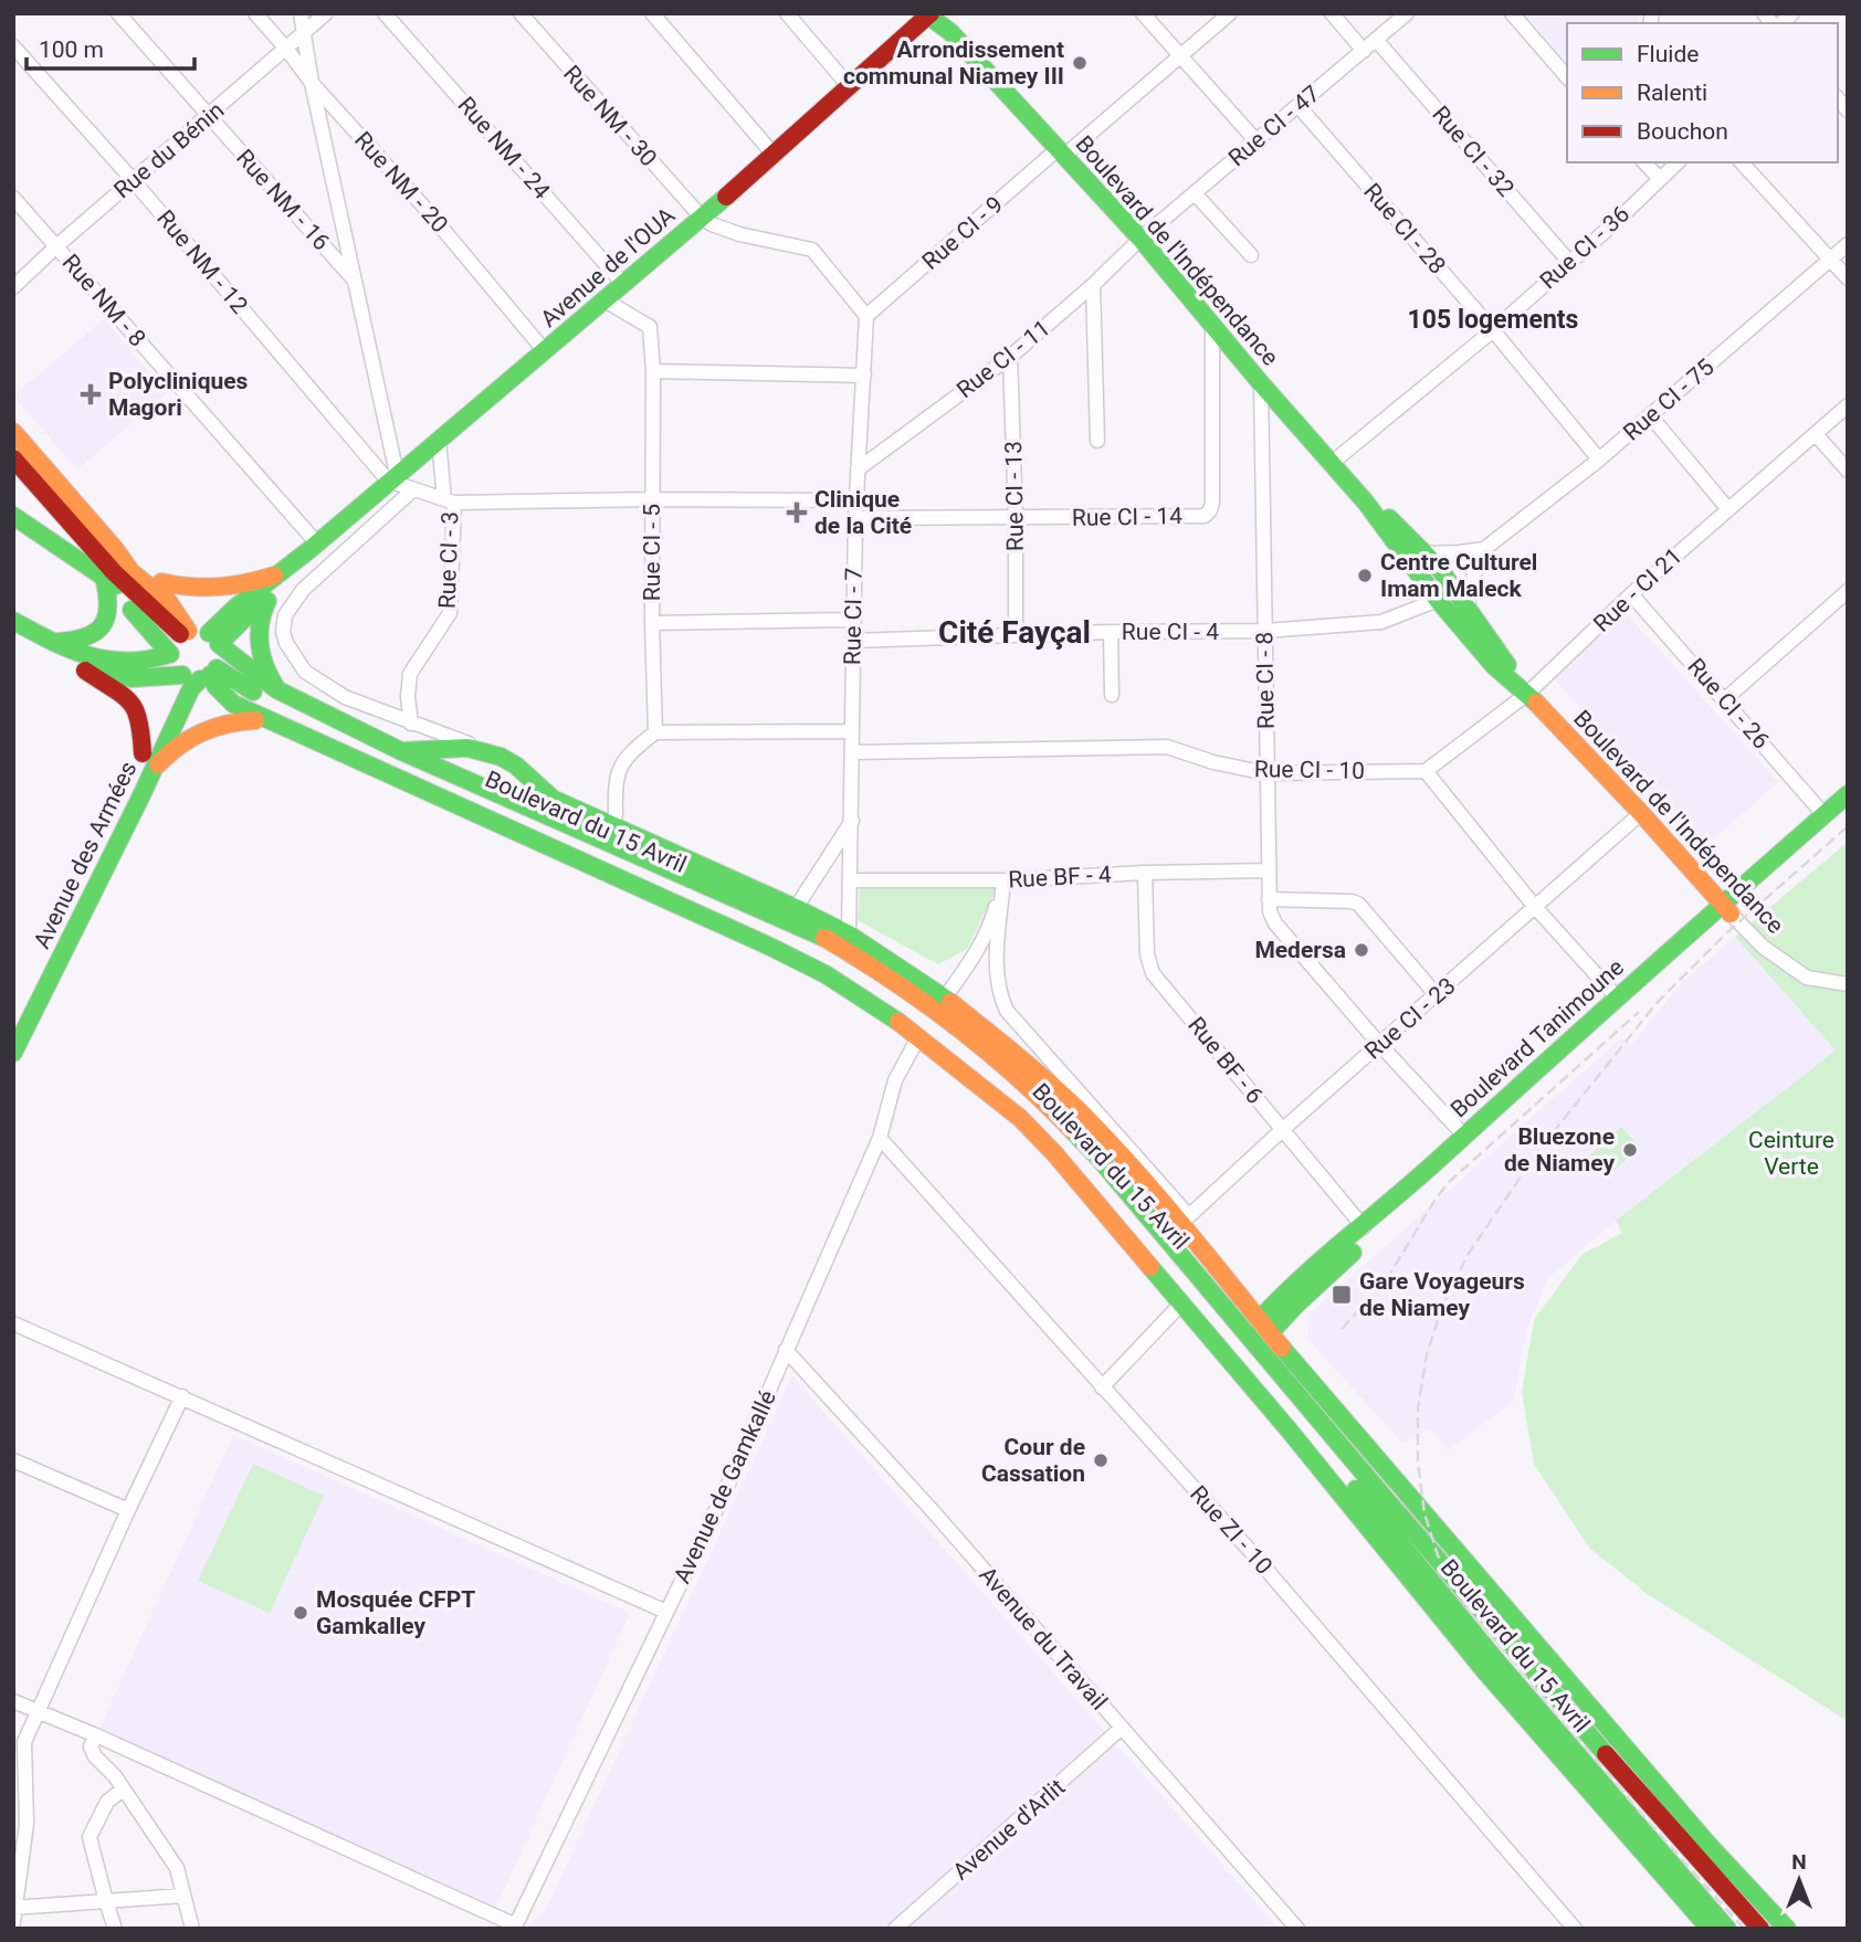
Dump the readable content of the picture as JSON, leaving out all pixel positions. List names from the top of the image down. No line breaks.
{"streets":{"main road":["Boulevard de l'Indépendance","Avenue de l'OUA","Boulevard du 15 Avril","Avenue des Armées","Boulevard Tanimoune"],"street":["Rue NM - 30","Rue CI - 47","Rue NM - 24","Rue du Bénin","Rue CI - 32","Rue NM - 20","Rue NM - 16","Rue CI - 28","Rue CI - 9","Rue CI - 36","Rue NM - 12","Rue NM - 8","Rue CI - 11","Rue CI - 75","Rue CI - 13","Rue CI - 14","Rue CI - 5","Rue CI - 3","Rue - CI 21","Rue CI - 7","Rue CI - 4","Rue CI - 8","Rue CI - 26","Rue CI - 10","Rue BF - 4","Rue CI - 23","Rue BF - 6","Avenue de Gamkallé","Rue ZI - 10","Avenue du Travail","Avenue d'Arlit"]},"crossings":[["Rue NM - 30","Avenue de l'OUA"],["Rue CI - 47","Rue CI - 32"],["Rue CI - 47","Rue CI - 28"],["Rue CI - 47","Boulevard de l'Indépendance"],["Rue CI - 47","Rue CI - 11"],["Rue NM - 24","Avenue de l'OUA"],["Rue du Bénin","Rue NM - 20"],["Rue du Bénin","Rue NM - 16"],["Rue du Bénin","Rue NM - 12"],["Rue du Bénin","Rue NM - 8"],["Rue CI - 32","Rue CI - 36"],["Rue NM - 20","Avenue de l'OUA"],["Rue CI - 28","Rue CI - 36"],["Rue CI - 28","Rue CI - 75"],["Rue CI - 9","Boulevard de l'Indépendance"],["Rue CI - 9","Rue CI - 7"],["Rue CI - 36","Boulevard de l'Indépendance"],["Boulevard de l'Indépendance","Avenue de l'OUA"],["Boulevard de l'Indépendance","Rue CI - 11"],["Boulevard de l'Indépendance","Rue CI - 14"],["Boulevard de l'Indépendance","Rue - CI 21"],["Boulevard de l'Indépendance","Rue CI - 4"],["Boulevard de l'Indépendance","Rue CI - 8"],["Boulevard de l'Indépendance","Rue CI - 23"],["Boulevard de l'Indépendance","Boulevard Tanimoune"],["Rue NM - 12","Avenue de l'OUA"],["Rue NM - 12","Rue CI - 3"],["Avenue de l'OUA","Rue NM - 8"],["Avenue de l'OUA","Rue CI - 5"],["Avenue de l'OUA","Rue CI - 3"],["Rue CI - 11","Rue CI - 13"],["Rue CI - 11","Rue CI - 7"],["Rue CI - 13","Rue CI - 14"],["Rue CI - 13","Rue CI - 4"],["Rue CI - 14","Rue CI - 7"],["Rue - CI 21","Rue CI - 26"],["Rue - CI 21","Rue CI - 10"],["Rue CI - 7","Rue CI - 4"],["Rue CI - 7","Rue CI - 10"],["Rue CI - 7","Boulevard du 15 Avril"],["Rue CI - 7","Rue BF - 4"],["Rue CI - 4","Rue CI - 8"],["Rue CI - 8","Rue CI - 10"],["Rue CI - 8","Rue BF - 4"],["Rue CI - 8","Rue CI - 23"],["Rue CI - 8","Boulevard Tanimoune"],["Rue CI - 26","Boulevard Tanimoune"],["Boulevard du 15 Avril","Avenue des Armées"],["Boulevard du 15 Avril","Rue CI - 23"],["Boulevard du 15 Avril","Boulevard Tanimoune"],["Boulevard du 15 Avril","Avenue de Gamkallé"],["Rue BF - 4","Rue BF - 6"],["Rue CI - 23","Rue BF - 6"],["Boulevard Tanimoune","Rue BF - 6"],["Avenue de Gamkallé","Rue ZI - 10"],["Avenue de Gamkallé","Avenue du Travail"],["Avenue du Travail","Avenue d'Arlit"]],"districts":["105 logements","Cité Fayçal"],"parks":["Ceinture Verte"],"places":{"other":["Arrondissement communal Niamey III","Centre Culturel Imam Maleck","Medersa","Bluezone de Niamey","Cour de Cassation","Mosquée CFPT Gamkalley"],"health":["Polycliniques Magori","Clinique de la Cité"],"transit":["Gare Voyageurs de Niamey"]},"legend":["Fluide","Ralenti","Bouchon"],"scale_bar":"100 m","north":"top"}
